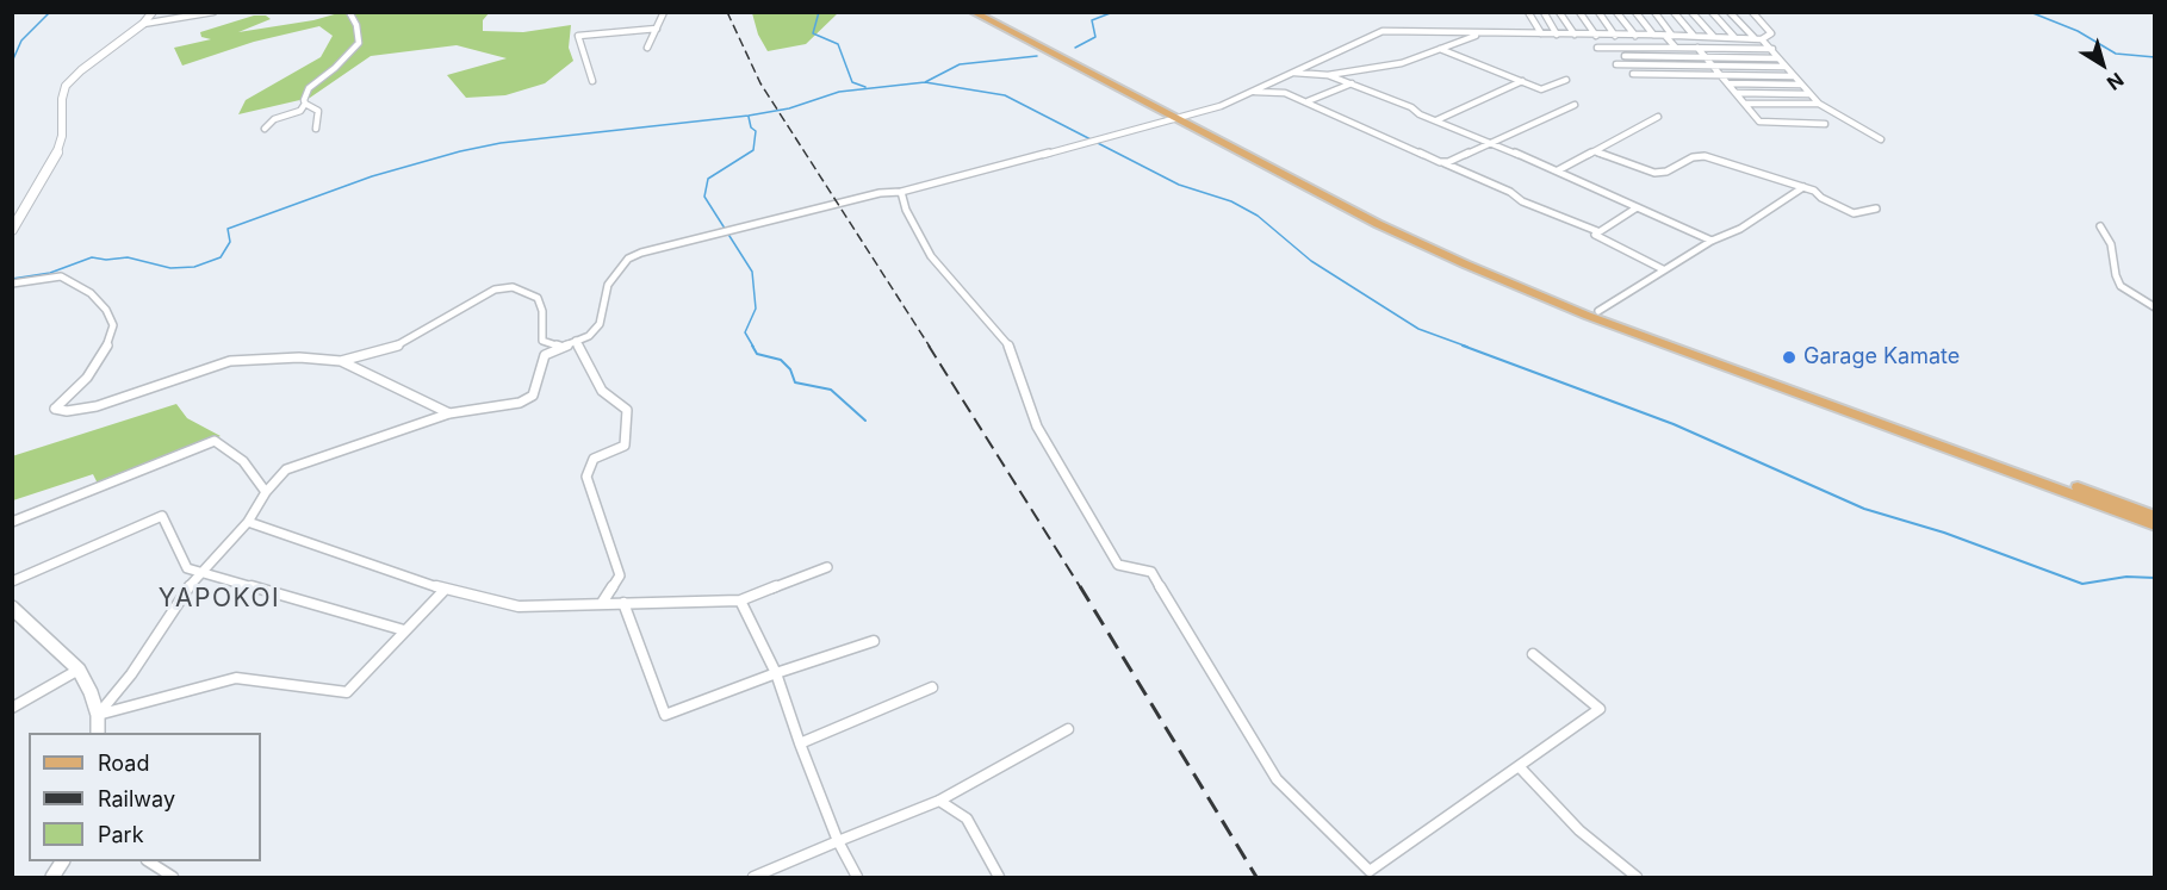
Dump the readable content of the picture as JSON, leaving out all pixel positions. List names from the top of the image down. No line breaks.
{"districts":["YAPOKOI"],"places":["Garage Kamate"],"legend":["Road","Railway","Park"],"north":"bottom right"}
